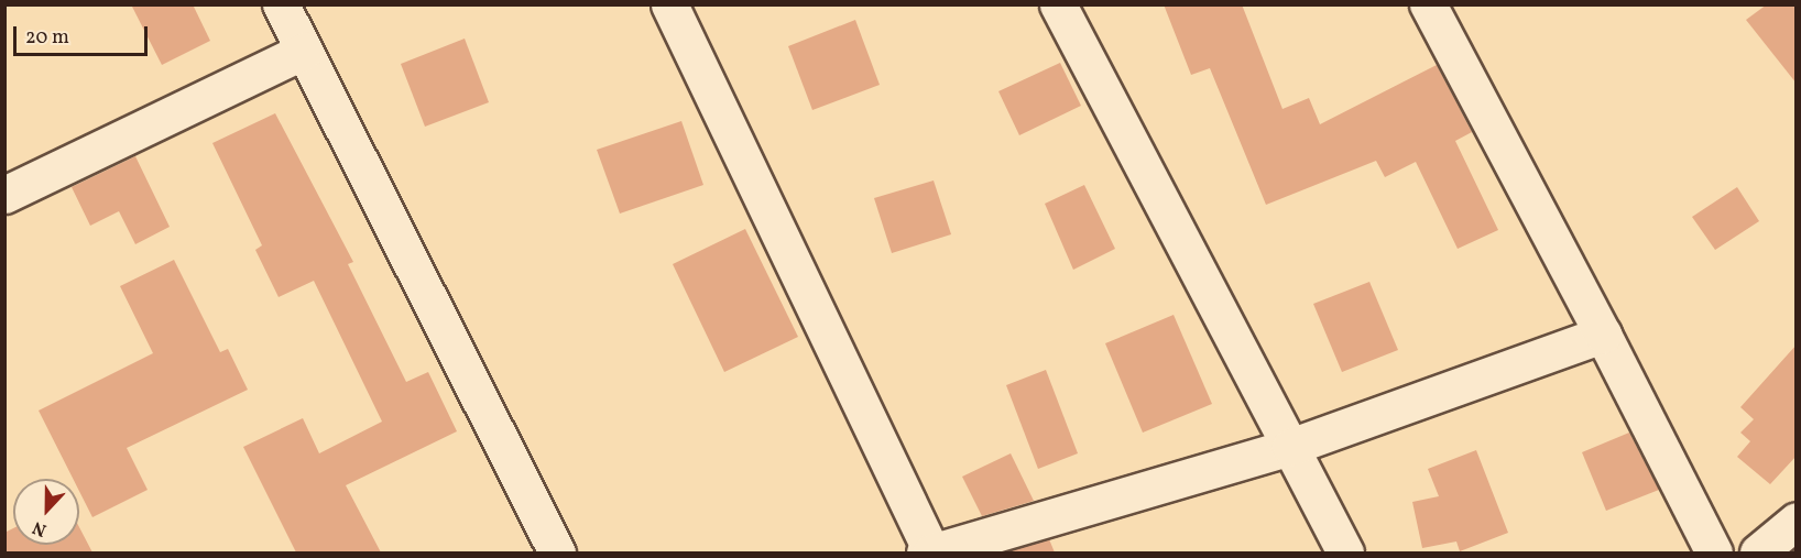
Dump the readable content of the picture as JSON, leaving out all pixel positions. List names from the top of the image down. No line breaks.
{"scale_bar":"20 m","north":"bottom"}
